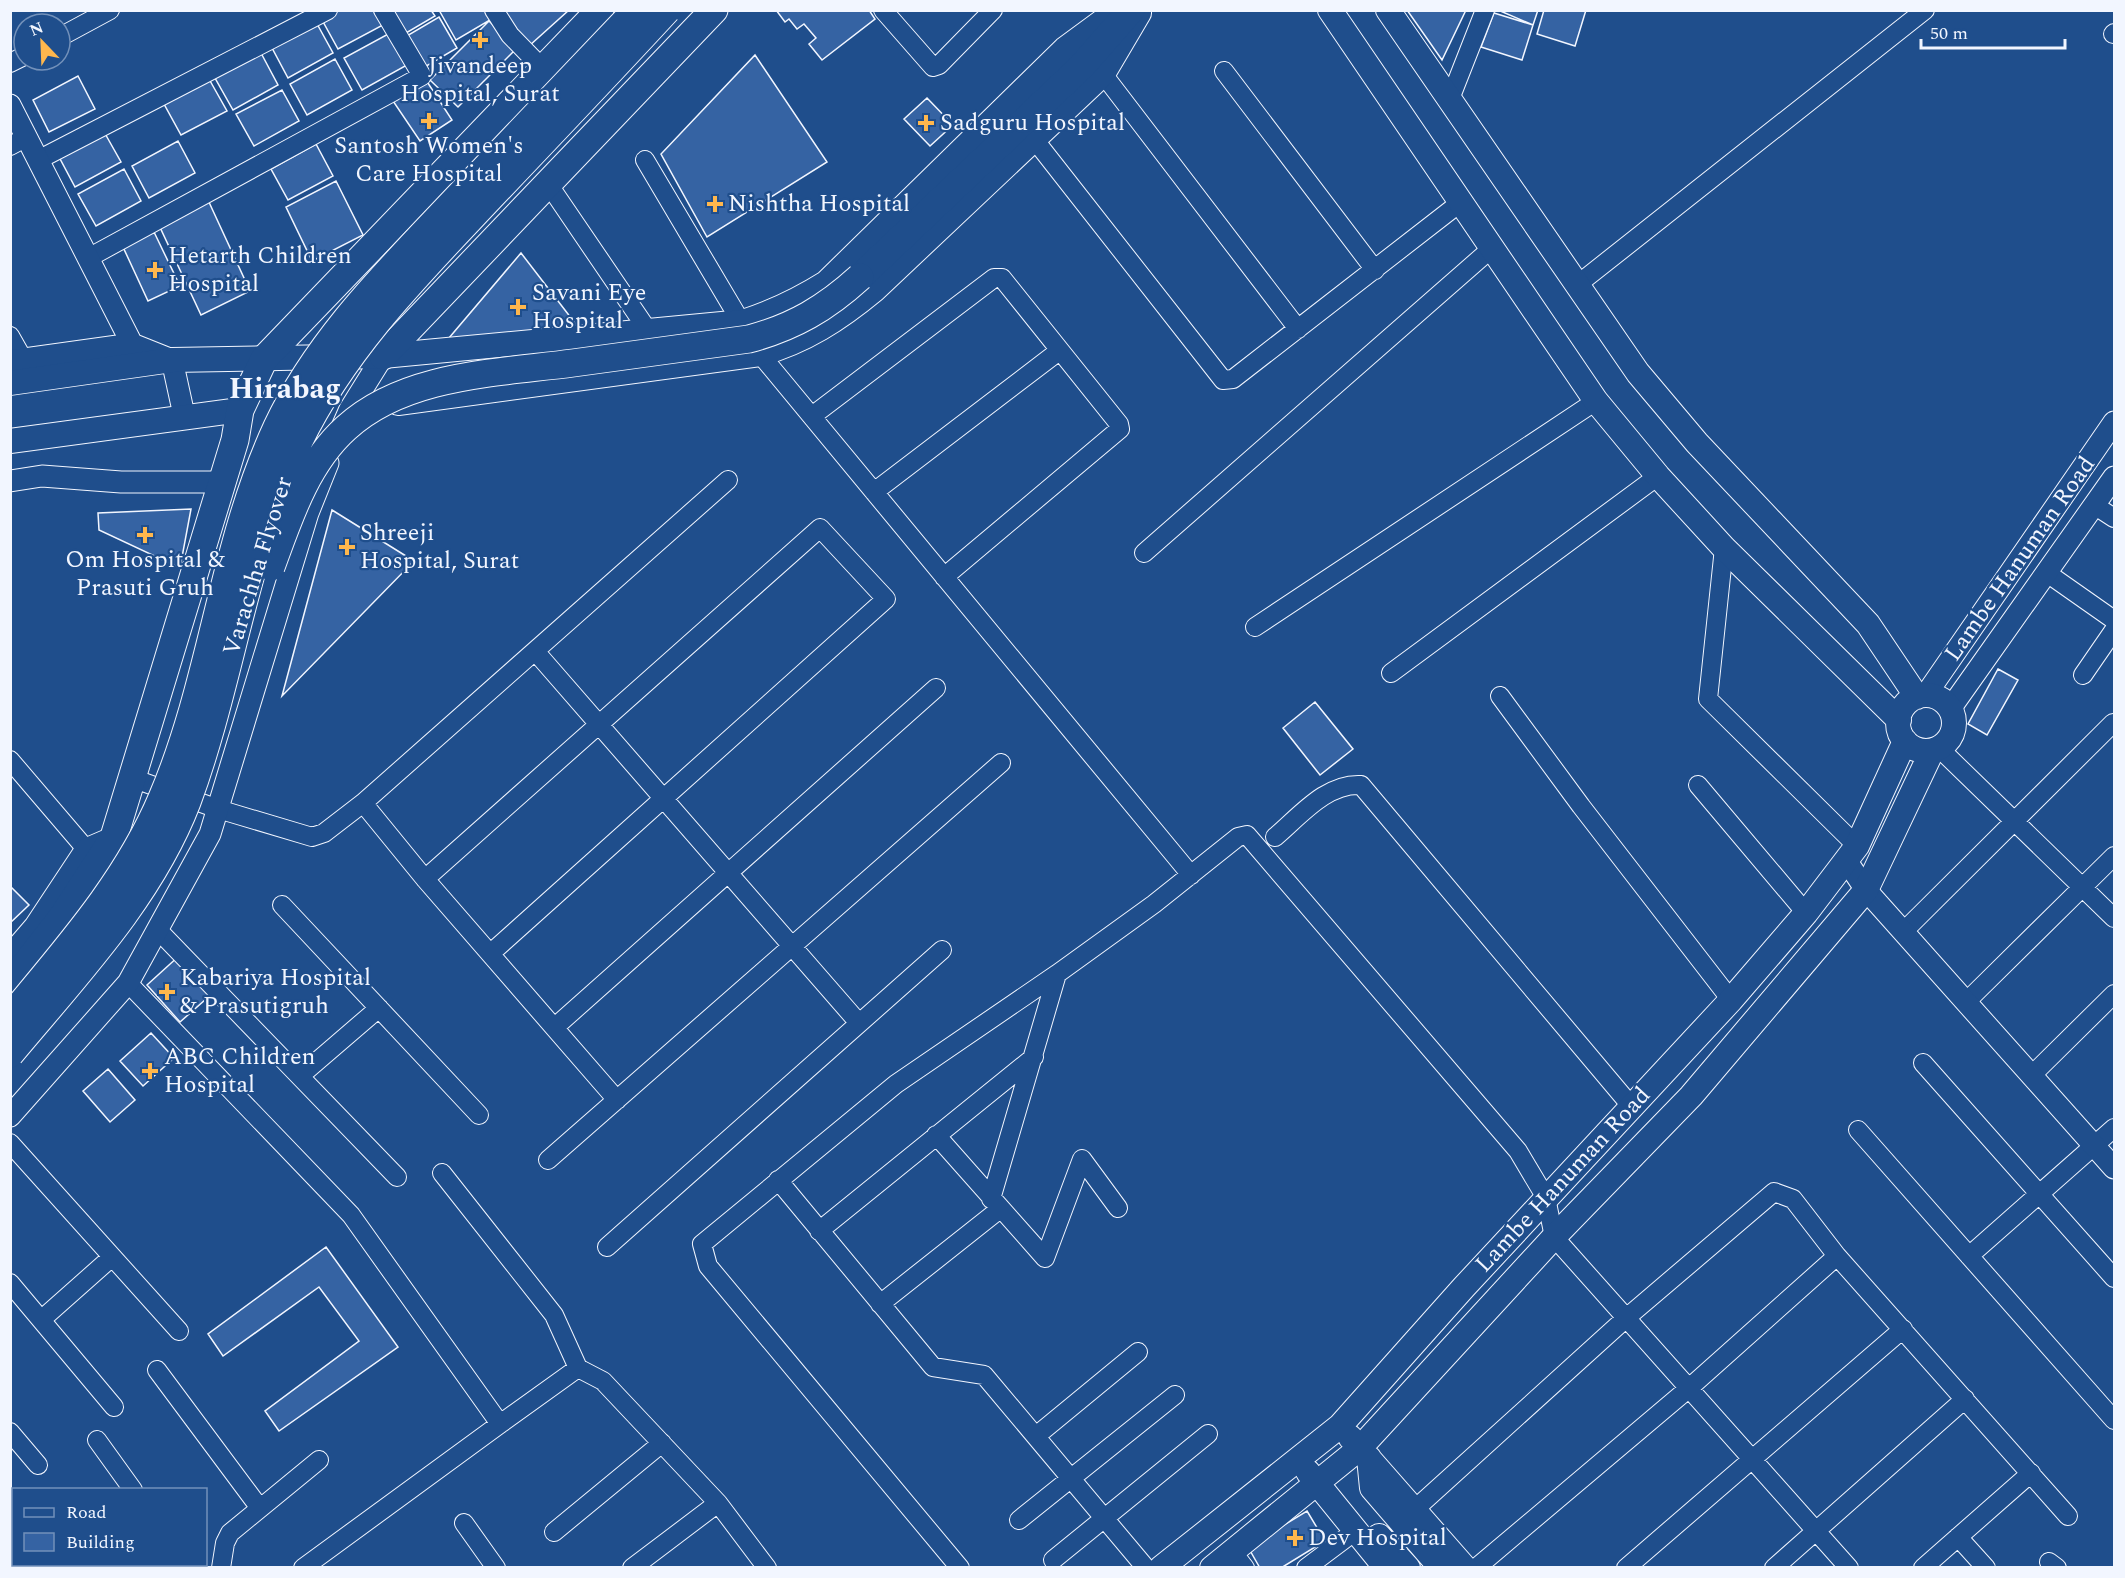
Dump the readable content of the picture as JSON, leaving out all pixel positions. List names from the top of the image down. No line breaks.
{"streets":{"main road":["Lambe Hanuman Road","Varachha Flyover"]},"districts":["Hirabag"],"places":{"health":["Jivandeep Hospital, Surat","Santosh Women's Care Hospital","Sadguru Hospital","Nishtha Hospital","Hetarth Children Hospital","Savani Eye Hospital","Om Hospital & Prasuti Gruh","Shreeji Hospital, Surat","Kabariya Hospital & Prasutigruh","ABC Children Hospital","Dev Hospital"]},"legend":["Road","Building"],"scale_bar":"50 m","north":"top left"}
